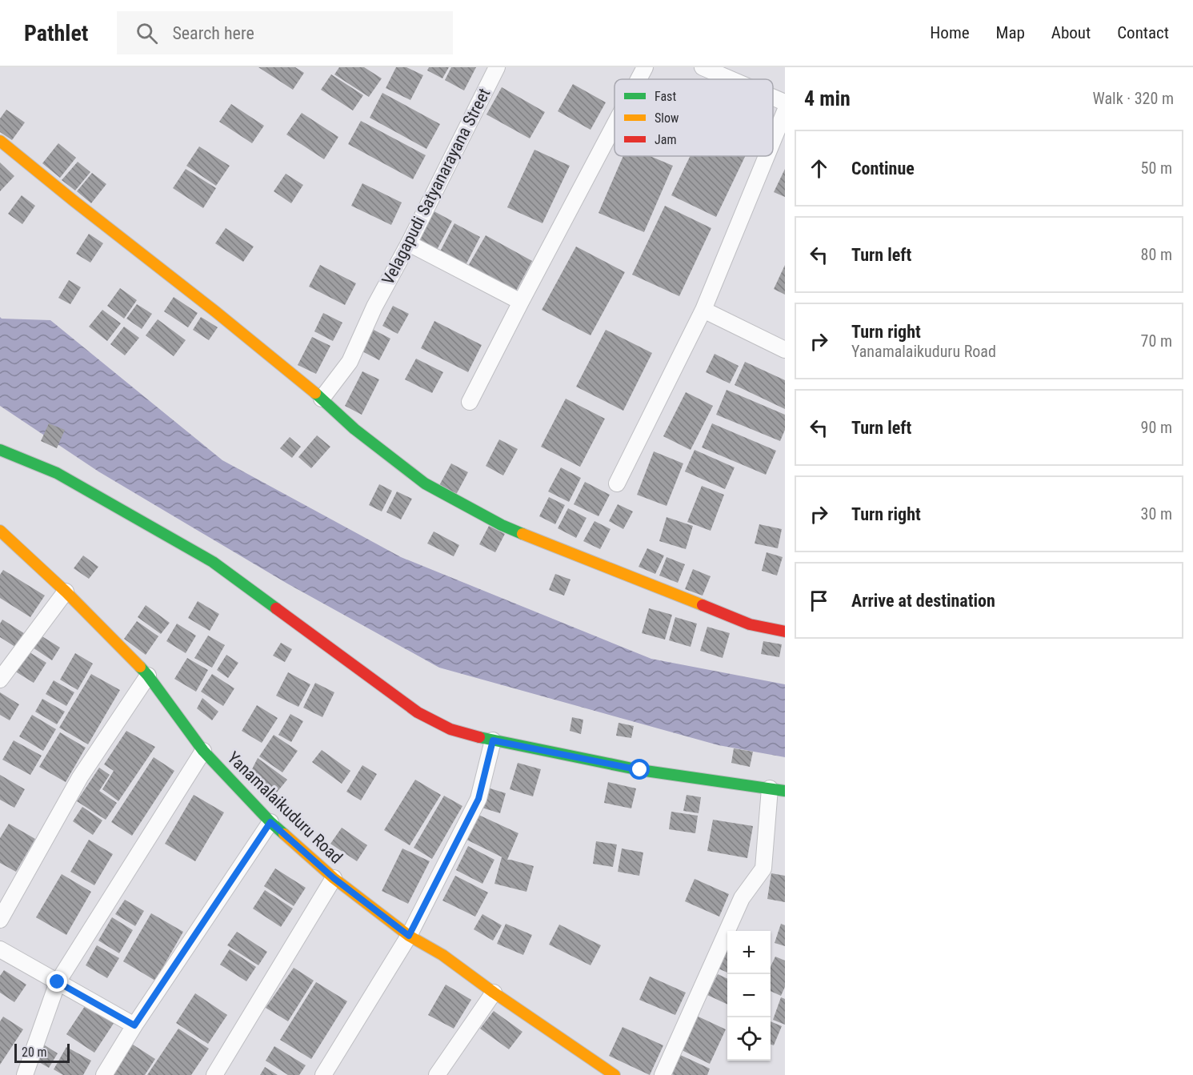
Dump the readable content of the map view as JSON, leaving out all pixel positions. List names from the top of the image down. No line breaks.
{"streets":{"street":["Velagapudi Satyanarayana Street","Yanamalaikuduru Road"]},"legend":["Fast","Slow","Jam"],"scale_bar":"20 m","page":{"header":"Pathlet","search":"Search here","nav":["Home","Map","About","Contact"],"heading":["4 min","Walk · 320 m"],"list":[["Continue","50 m"],["Turn left","80 m"],["Turn right","Yanamalaikuduru Road","70 m"],["Turn left","90 m"],["Turn right","30 m"],"Arrive at destination"],"map_buttons":["+","−"],"scale":"20 m"}}
